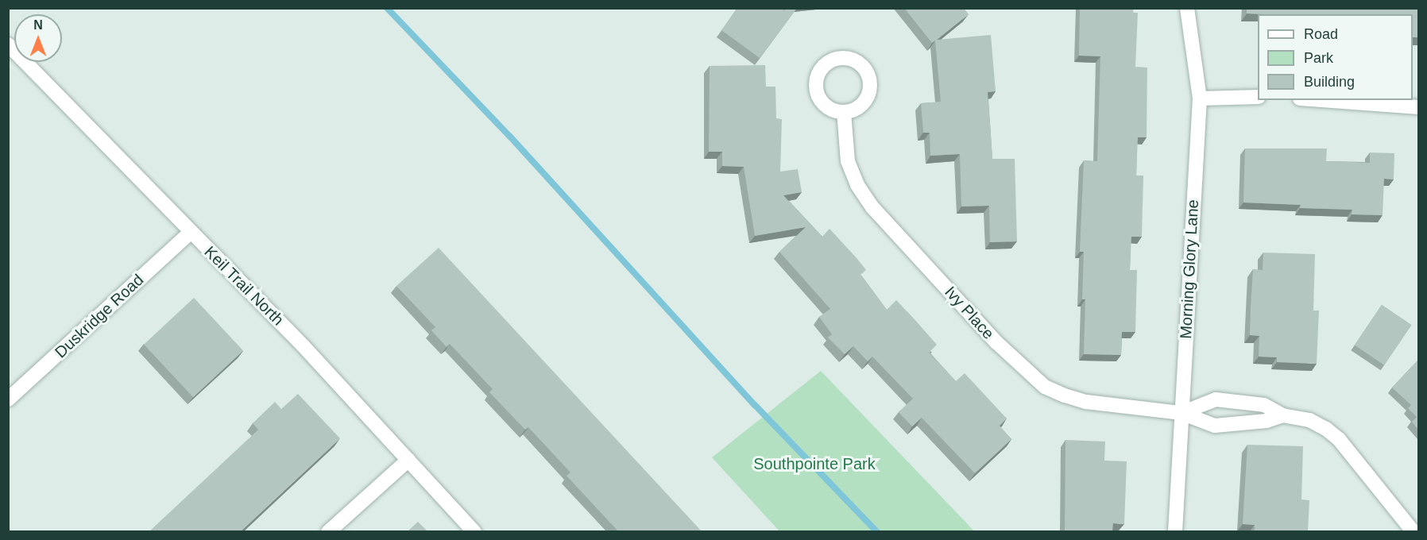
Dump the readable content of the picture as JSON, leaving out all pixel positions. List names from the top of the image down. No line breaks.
{"streets":{"street":["Morning Glory Lane","Keil Trail North","Ivy Place","Duskridge Road"]},"crossings":[["Morning Glory Lane","Ivy Place"],["Keil Trail North","Duskridge Road"]],"parks":["Southpointe Park"],"legend":["Road","Park","Building"],"north":"top"}
